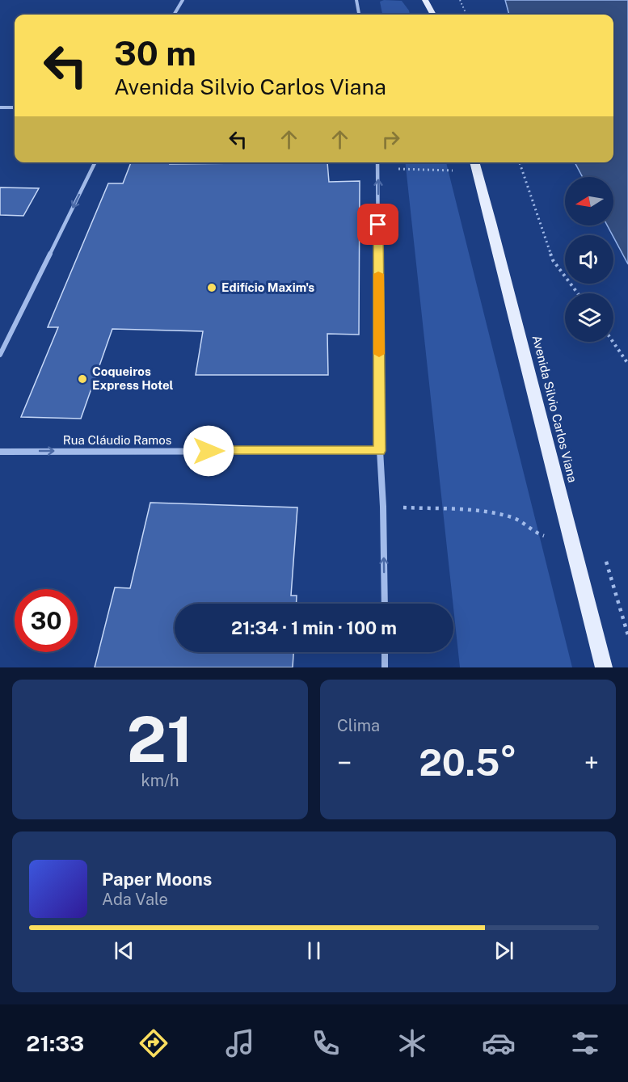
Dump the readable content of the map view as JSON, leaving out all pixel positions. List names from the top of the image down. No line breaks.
{"streets":{"main road":["Avenida Silvio Carlos Viana"],"street":["Rua Cláudio Ramos"]},"one_way":["Rua Cláudio Ramos"],"places":["Edifício Maxim's","Coqueiros Express Hotel"],"north":"left","page":{"turn":["30 m","Avenida Silvio Carlos Viana"],"limit":"30","trip":"21:34 · 1 min · 100 m","tile":[["21","km/h"],"Clima"],"heat":["−","20.5°","+"],"song":["Paper Moons","Ada Vale"],"tabs":"21:33"}}
